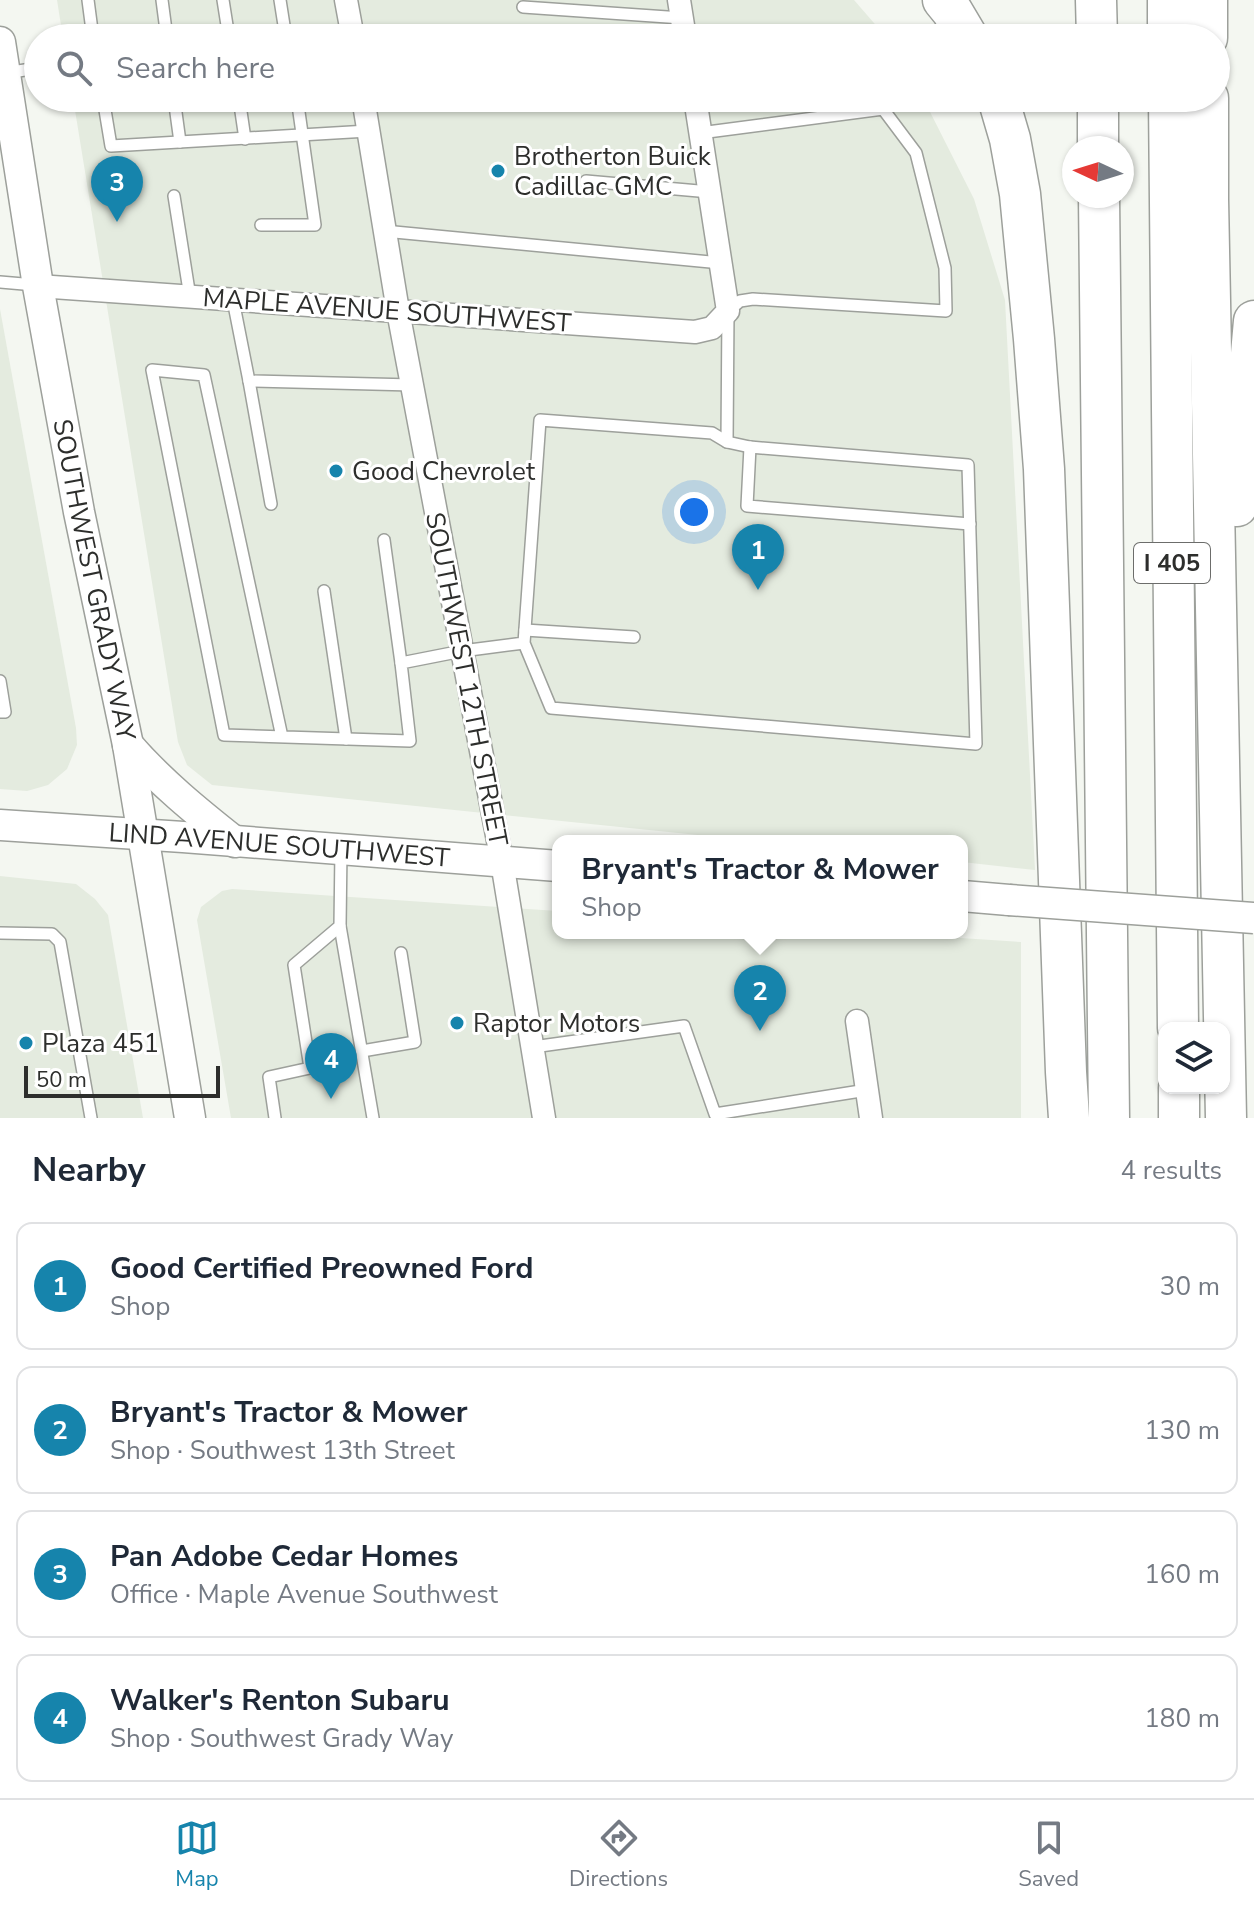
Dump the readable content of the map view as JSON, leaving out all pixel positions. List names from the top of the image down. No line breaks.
{"streets":{"highway":["I 405"],"main road":["SOUTHWEST GRADY WAY","LIND AVENUE SOUTHWEST"],"street":["MAPLE AVENUE SOUTHWEST","SOUTHWEST 12TH STREET"]},"crossings":[["MAPLE AVENUE SOUTHWEST","SOUTHWEST GRADY WAY"],["MAPLE AVENUE SOUTHWEST","SOUTHWEST 12TH STREET"],["SOUTHWEST GRADY WAY","LIND AVENUE SOUTHWEST"],["SOUTHWEST 12TH STREET","LIND AVENUE SOUTHWEST"]],"places":["Brotherton Buick Cadillac GMC","Good Chevrolet","Raptor Motors","Plaza 451"],"scale_bar":"50 m","north":"left","page":{"search":"Search here","pins":["3","1","2","4"],"popup":["Bryant's Tractor & Mower","Shop"],"scale":"50 m","heading":["Nearby","4 results"],"list":[{"mark":"1","name":"Good Certified Preowned Ford","note":"Shop","value":"30 m"},{"mark":"2","name":"Bryant's Tractor & Mower","note":"Shop · Southwest 13th Street","value":"130 m"},{"mark":"3","name":"Pan Adobe Cedar Homes","note":"Office · Maple Avenue Southwest","value":"160 m"},{"mark":"4","name":"Walker's Renton Subaru","note":"Shop · Southwest Grady Way","value":"180 m"}],"nav":["Map","Directions","Saved"]}}
